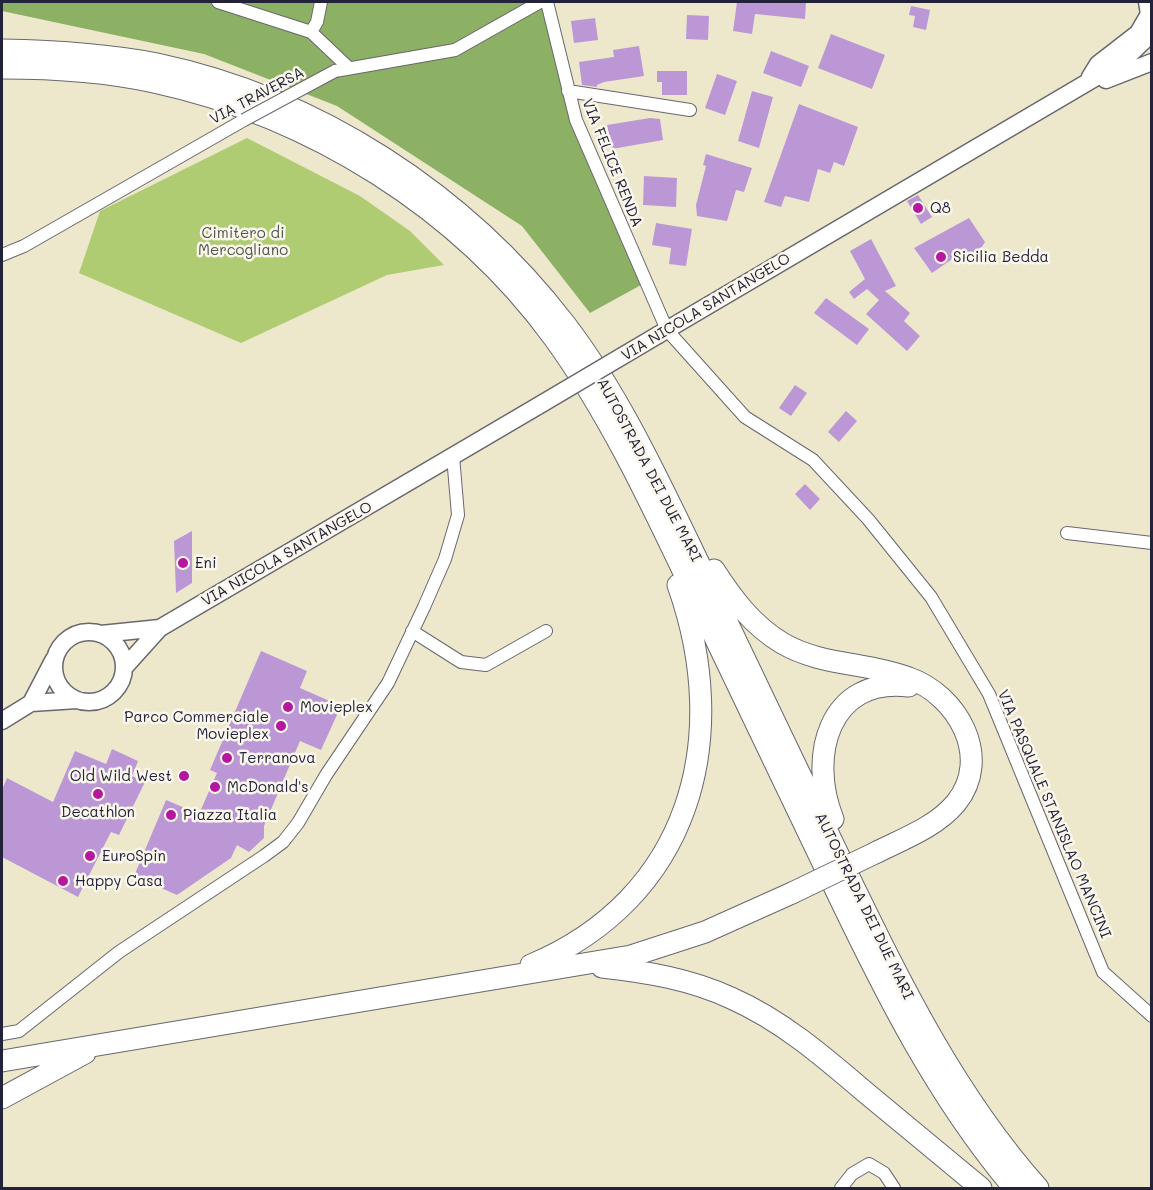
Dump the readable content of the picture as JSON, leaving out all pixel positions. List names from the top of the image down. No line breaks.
{"streets":{"highway":["AUTOSTRADA DEI DUE MARI"],"main road":["VIA NICOLA SANTANGELO"],"street":["VIA TRAVERSA","VIA FELICE RENDA","VIA PASQUALE STANISLAO MANCINI"]},"crossings":[["VIA FELICE RENDA","VIA NICOLA SANTANGELO"],["VIA FELICE RENDA","VIA PASQUALE STANISLAO MANCINI"],["VIA NICOLA SANTANGELO","VIA PASQUALE STANISLAO MANCINI"]],"parks":["Cimitero di Mercogliano"],"places":["Q8","Sicilia Bedda","Eni","Movieplex","Parco Commerciale Movieplex","Terranova","Old Wild West","McDonald's","Decathlon","Piazza Italia","EuroSpin","Happy Casa"]}
